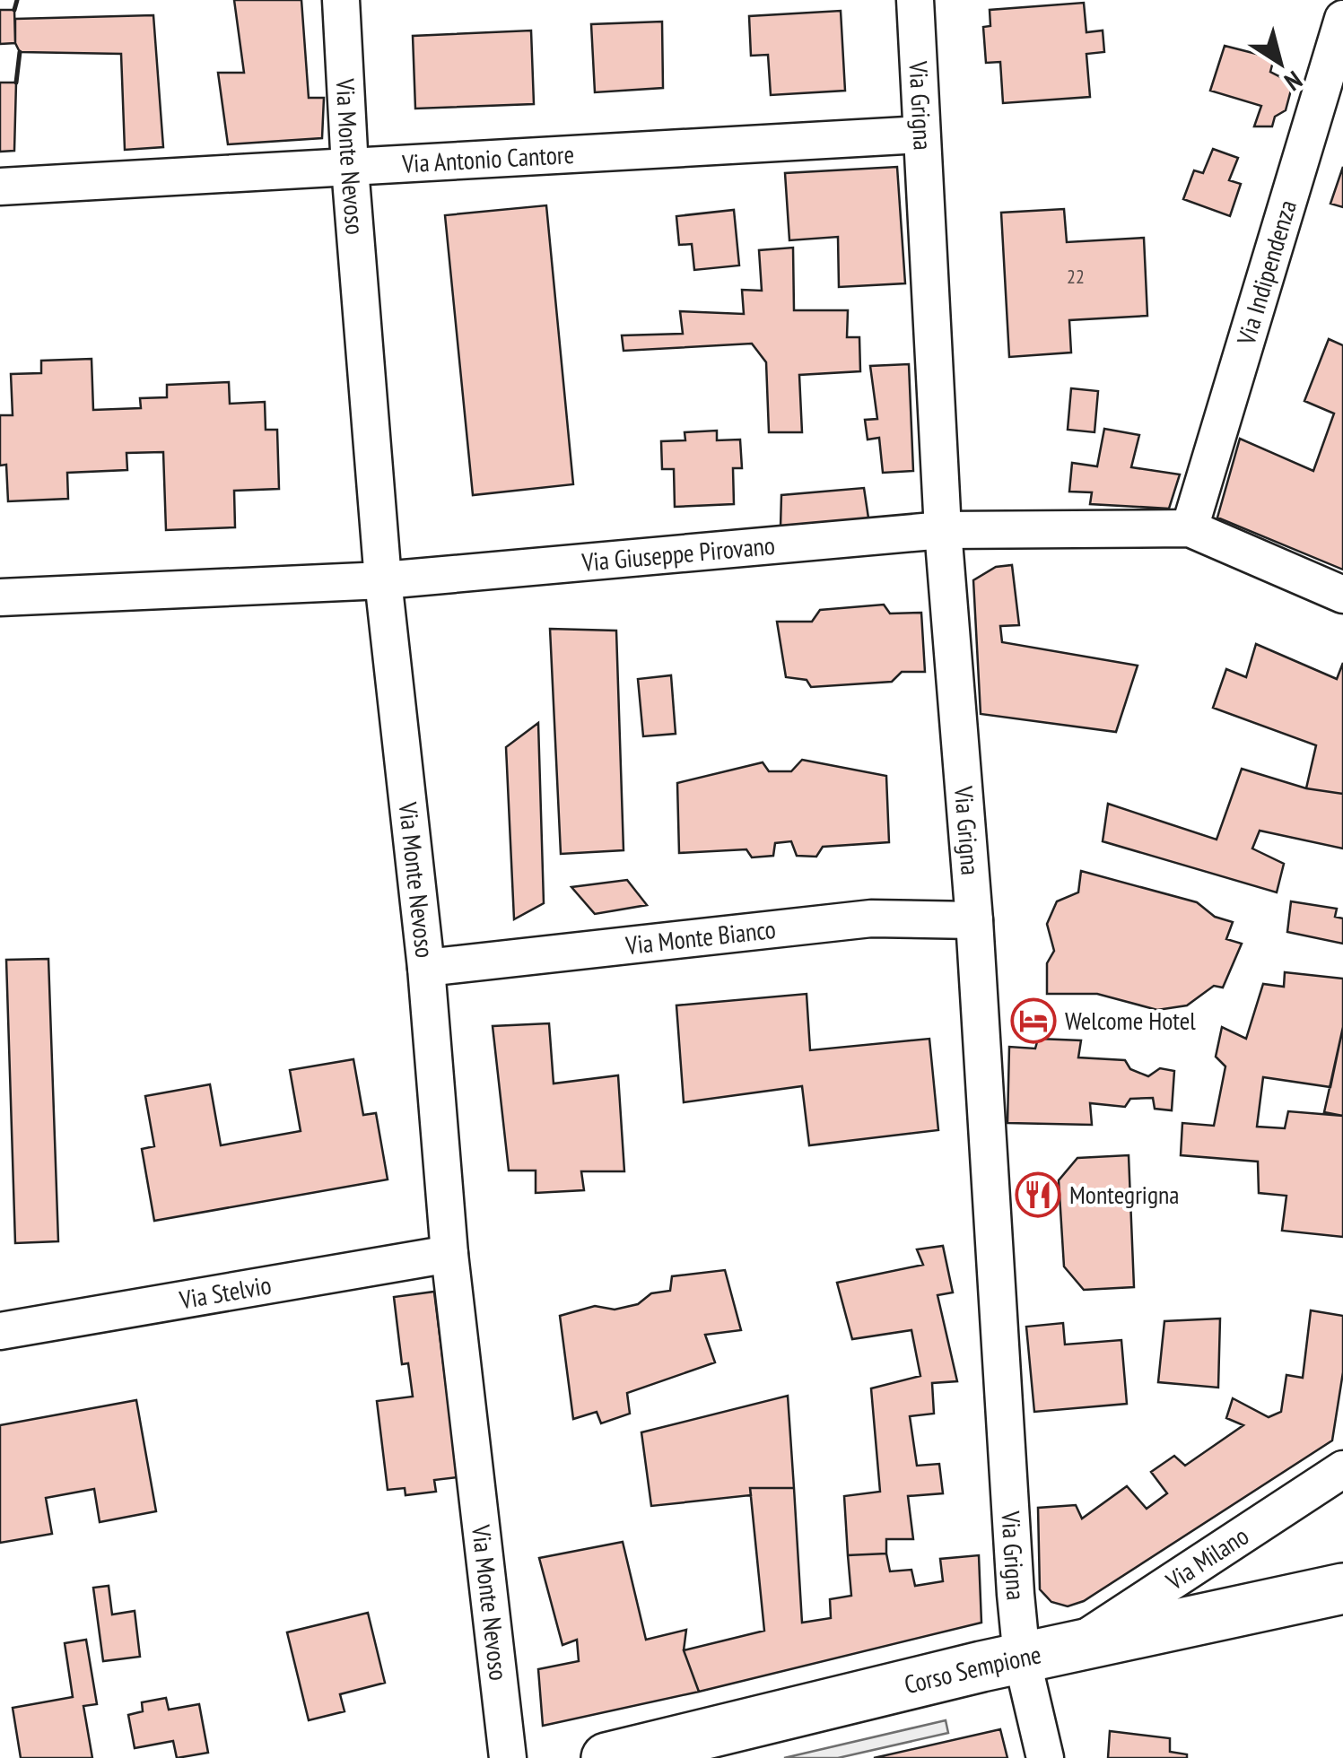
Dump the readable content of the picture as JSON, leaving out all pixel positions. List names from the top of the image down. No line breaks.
{"streets":{"main road":["Corso Sempione"],"street":["Via Grigna","Via Monte Nevoso","Via Antonio Cantore","Via Indipendenza","Via Giuseppe Pirovano","Via Monte Bianco","Via Stelvio","Via Milano"]},"crossings":[["Via Grigna","Via Antonio Cantore"],["Via Grigna","Via Giuseppe Pirovano"],["Via Grigna","Via Monte Bianco"],["Via Grigna","Corso Sempione"],["Via Monte Nevoso","Via Antonio Cantore"],["Via Monte Nevoso","Via Giuseppe Pirovano"],["Via Monte Nevoso","Via Monte Bianco"],["Via Monte Nevoso","Via Stelvio"],["Via Indipendenza","Via Giuseppe Pirovano"],["Via Milano","Corso Sempione"]],"places":{"hotel":["Welcome Hotel"],"restaurant":["Montegrigna"]},"house_numbers":["22"],"north":"bottom right"}
